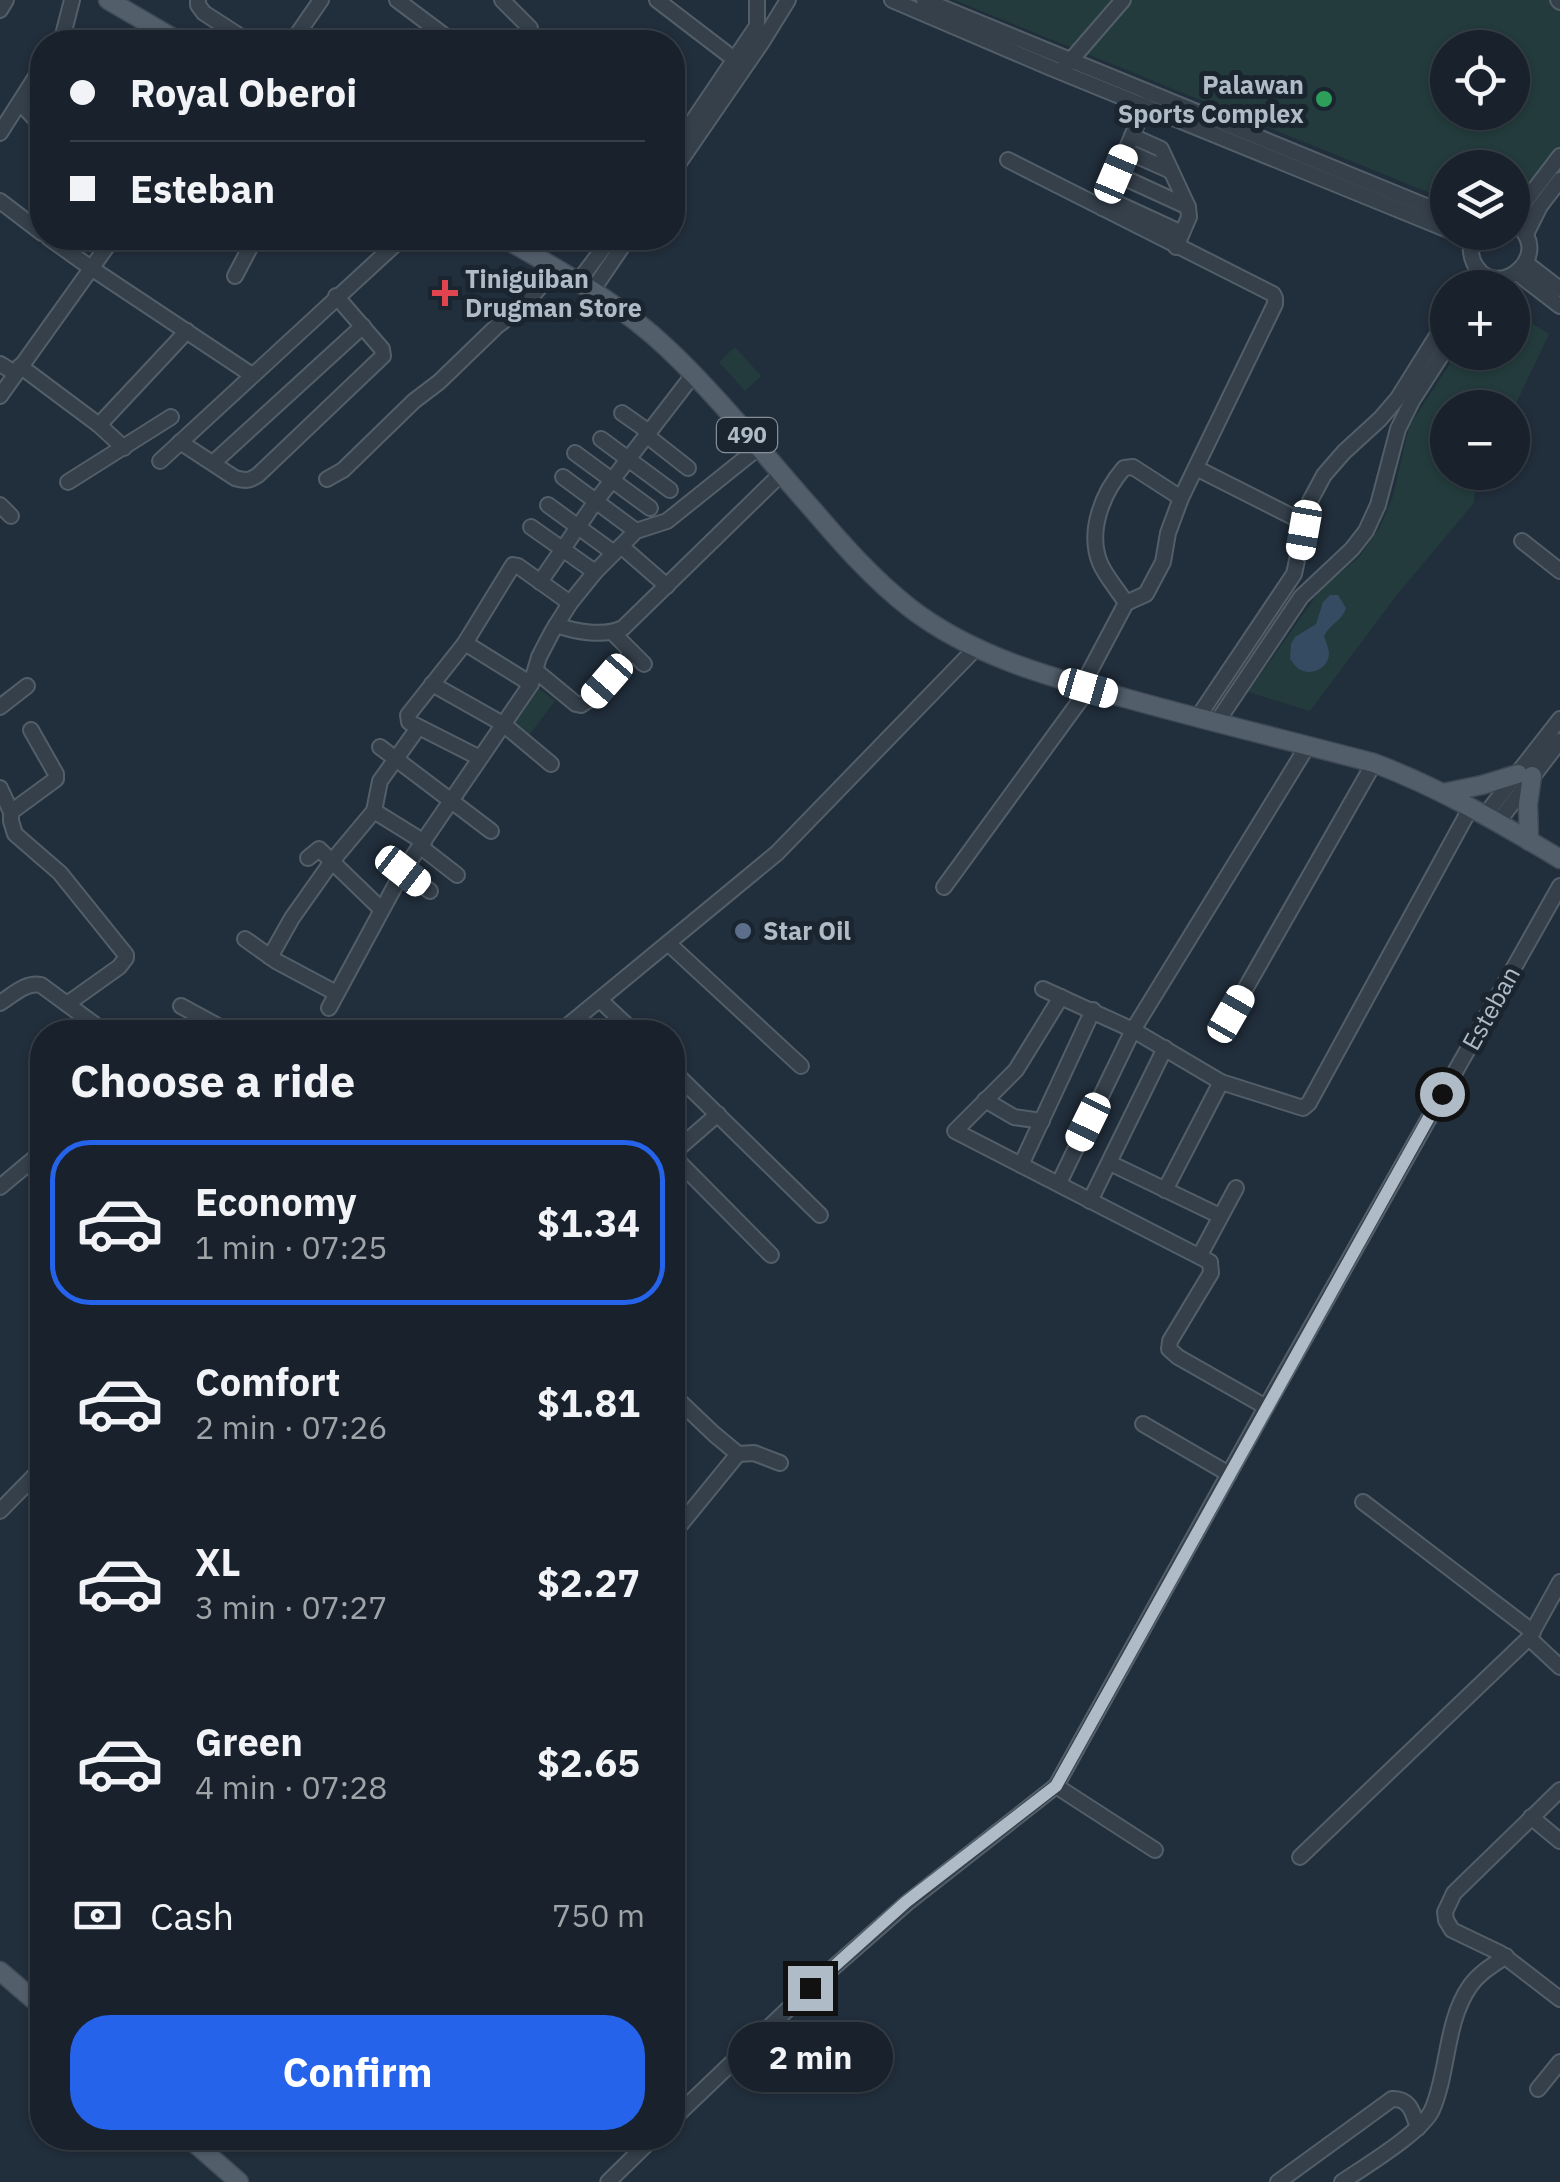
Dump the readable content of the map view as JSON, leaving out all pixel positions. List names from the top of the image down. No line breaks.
{"streets":{"main road":["490"],"street":["Esteban"]},"places":{"other":["Palawan Sports Complex","Star Oil"],"health":["Tiniguiban Drugman Store"]},"page":{"map_buttons":["+","−"],"banner":["Royal Oberoi","Esteban"],"heading":"Choose a ride","list":[{"name":"Economy","note":"1 min · 07:25","value":"$1.34"},{"name":"Comfort","note":"2 min · 07:26","value":"$1.81"},{"name":"XL","note":"3 min · 07:27","value":"$2.27"},{"name":"Green","note":"4 min · 07:28","value":"$2.65"}],"pay":["Cash","750 m"],"buttons":"Confirm","bubble":"2 min"}}
